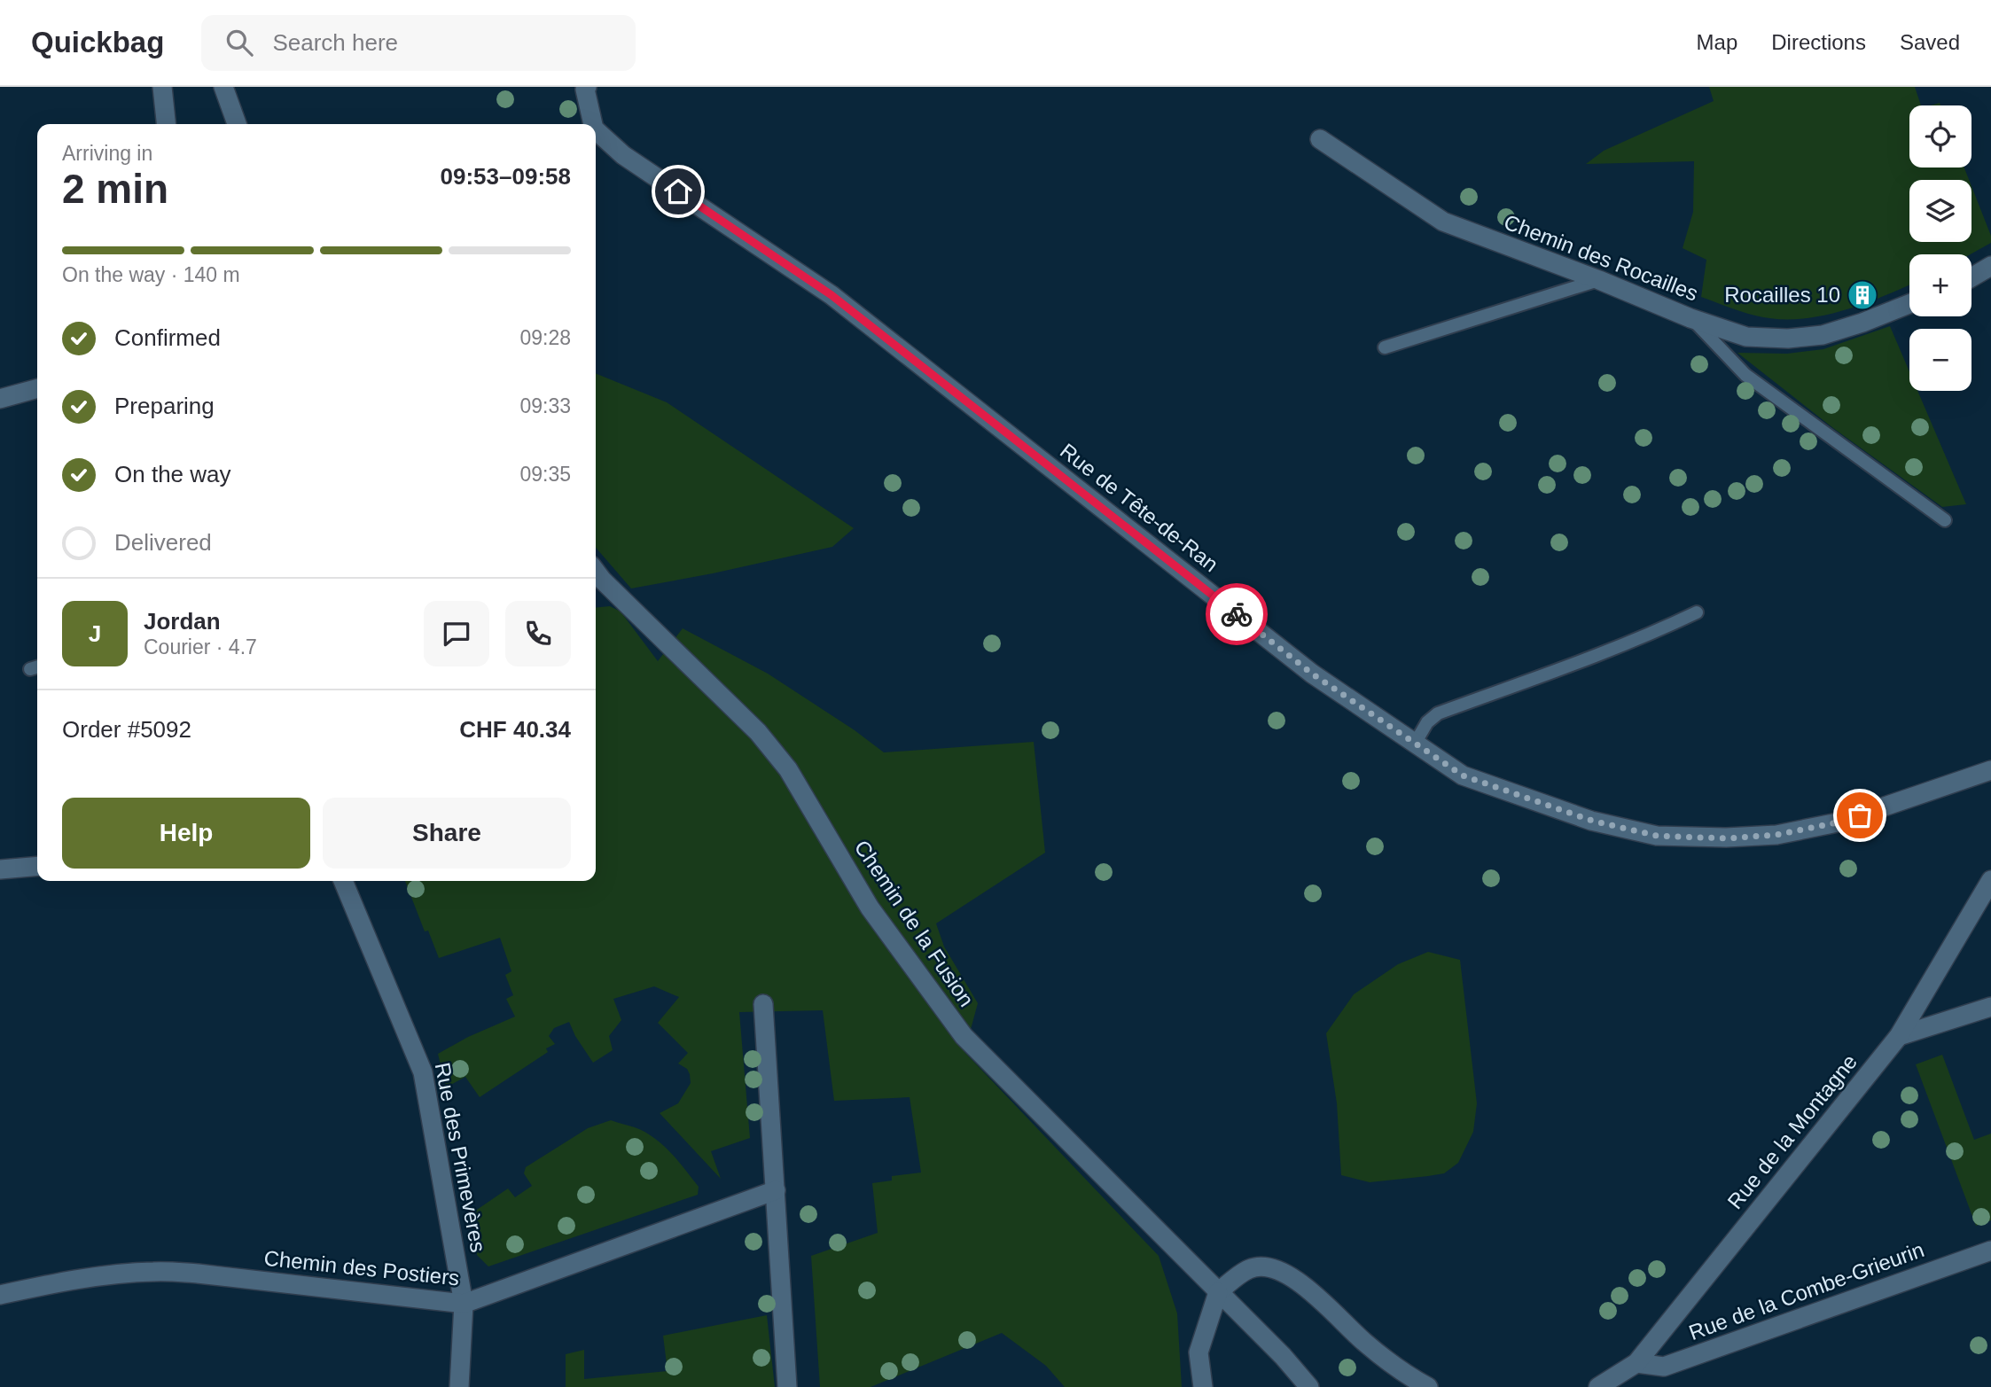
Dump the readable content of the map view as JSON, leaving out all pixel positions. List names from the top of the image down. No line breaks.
{"streets":{"street":["Chemin des Rocailles","Rue de Tête-de-Ran","Chemin de la Fusion","Rue de la Montagne","Rue des Primevères","Chemin des Postiers","Rue de la Combe-Grieurin"]},"crossings":[["Rue de la Montagne","Rue de la Combe-Grieurin"],["Rue des Primevères","Chemin des Postiers"]],"places":{"building":["Rocailles 10"]},"page":{"header":"Quickbag","search":"Search here","nav":["Map","Directions","Saved"],"map_buttons":["+","−"],"heading":["2 min","Arriving in","09:53–09:58"],"panel":["Jordan","Courier · 4.7","Order #5092","CHF 40.34"],"bar":"On the way · 140 m","list":[["Confirmed","09:28"],["Preparing","09:33"],["On the way","09:35"],"Delivered"],"round":"J","buttons":["Help","Share"]}}
